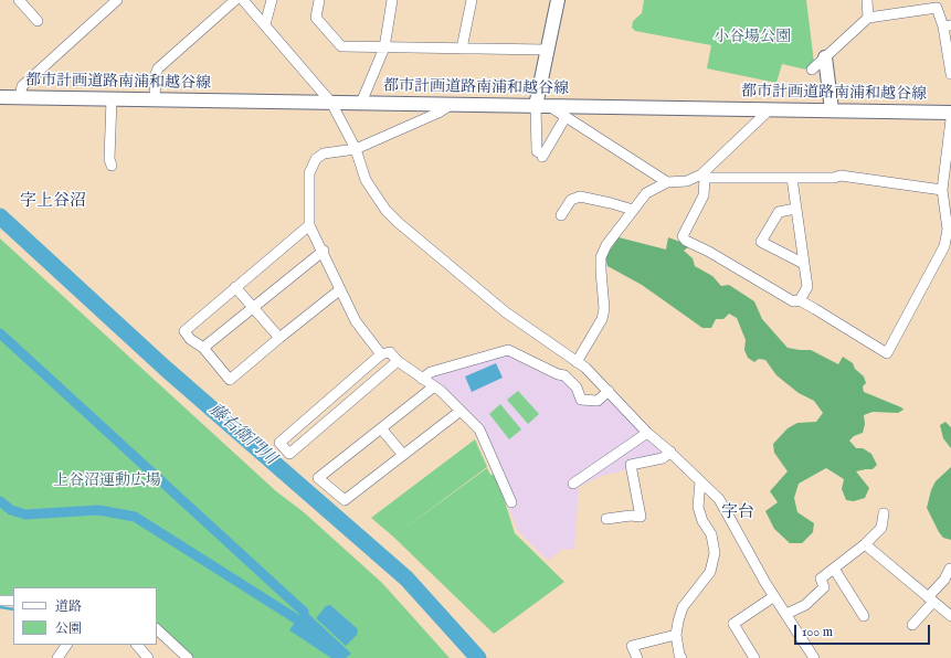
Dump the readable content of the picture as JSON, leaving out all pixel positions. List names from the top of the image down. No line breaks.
{"streets":{"street":["都市計画道路南浦和越谷線"]},"districts":["字上谷沼","字台"],"water":["藤右衛門川"],"parks":["小谷場公園","上谷沼運動広場"],"legend":["道路","公園"],"scale_bar":"100 m"}
